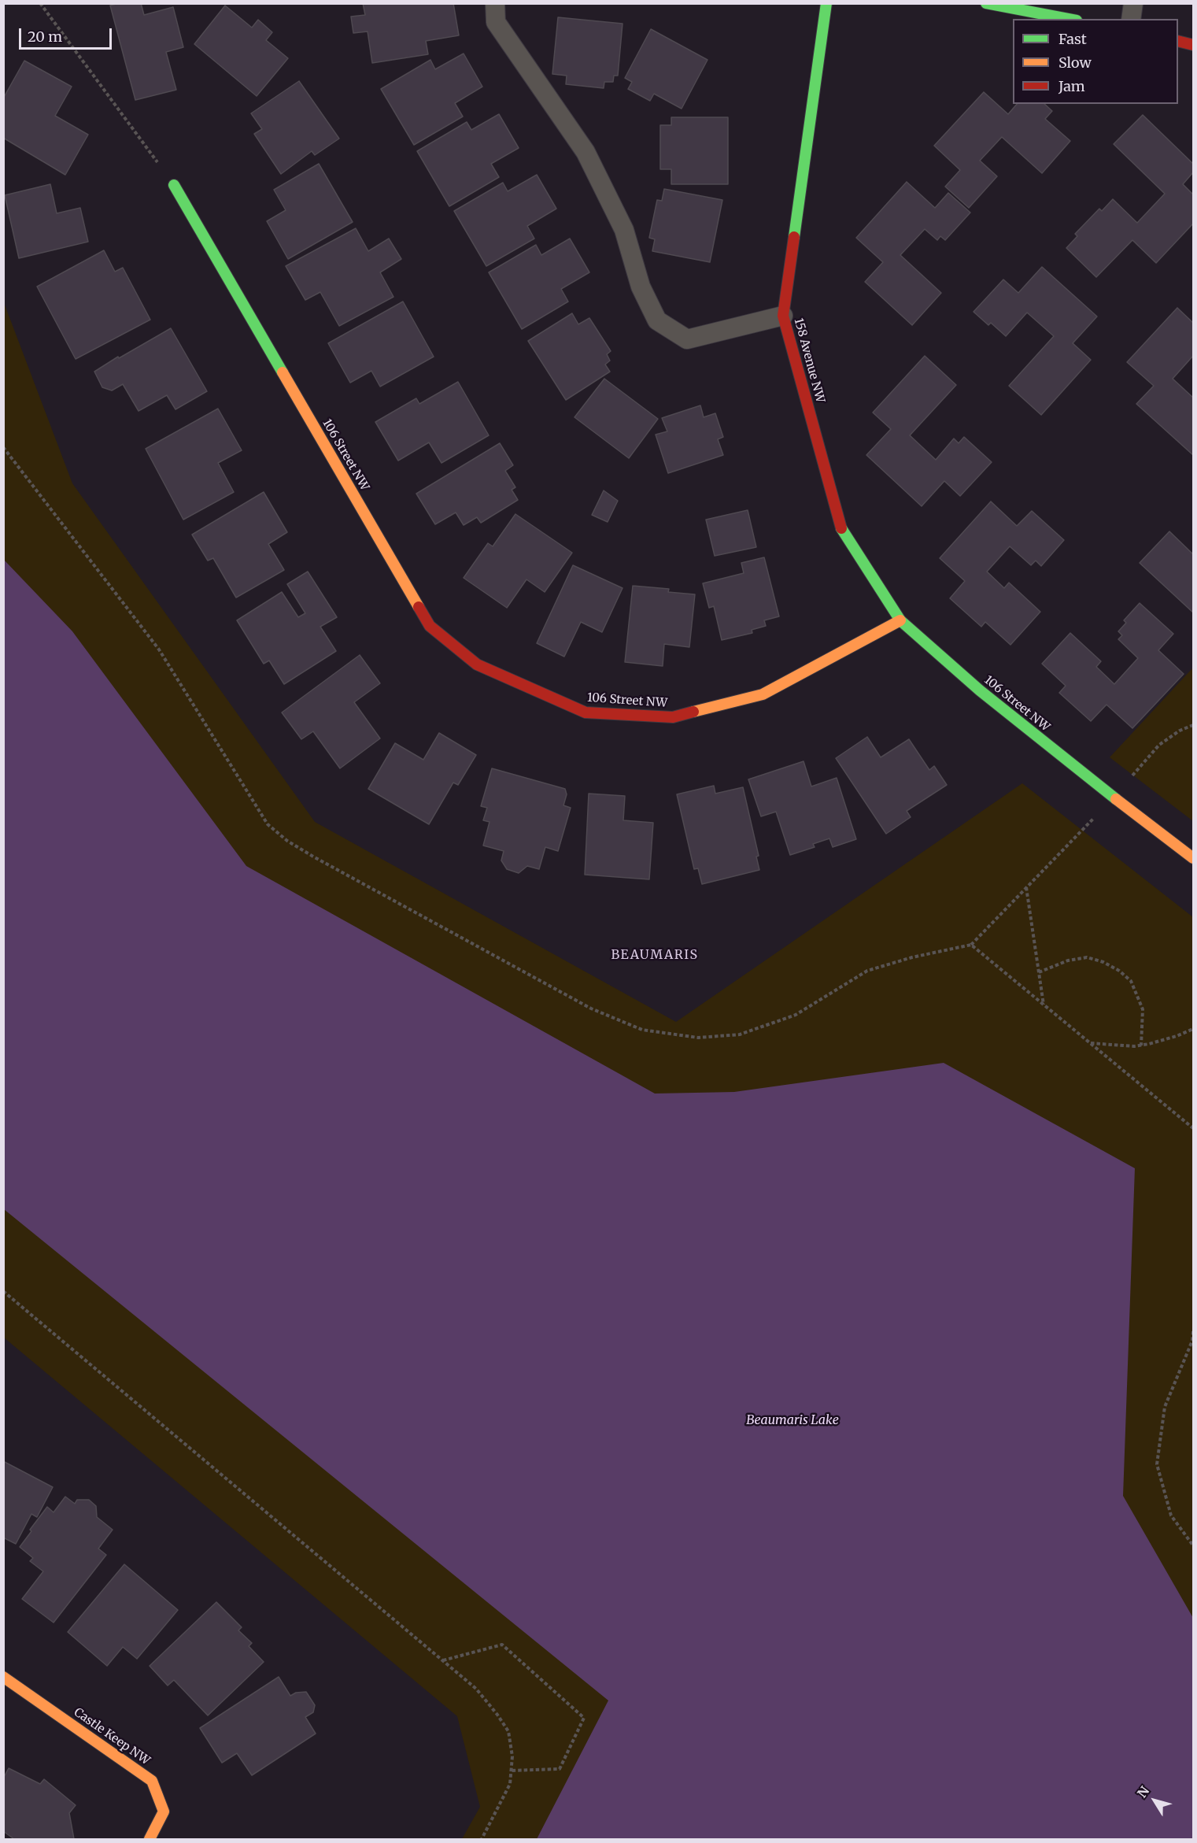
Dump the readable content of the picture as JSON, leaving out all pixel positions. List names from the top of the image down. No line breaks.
{"streets":{"street":["158 Avenue NW","106 Street NW","Castle Keep NW"]},"crossings":[["158 Avenue NW","106 Street NW"]],"districts":["BEAUMARIS"],"water":["Beaumaris Lake"],"legend":["Fast","Slow","Jam"],"scale_bar":"20 m","north":"top left"}
